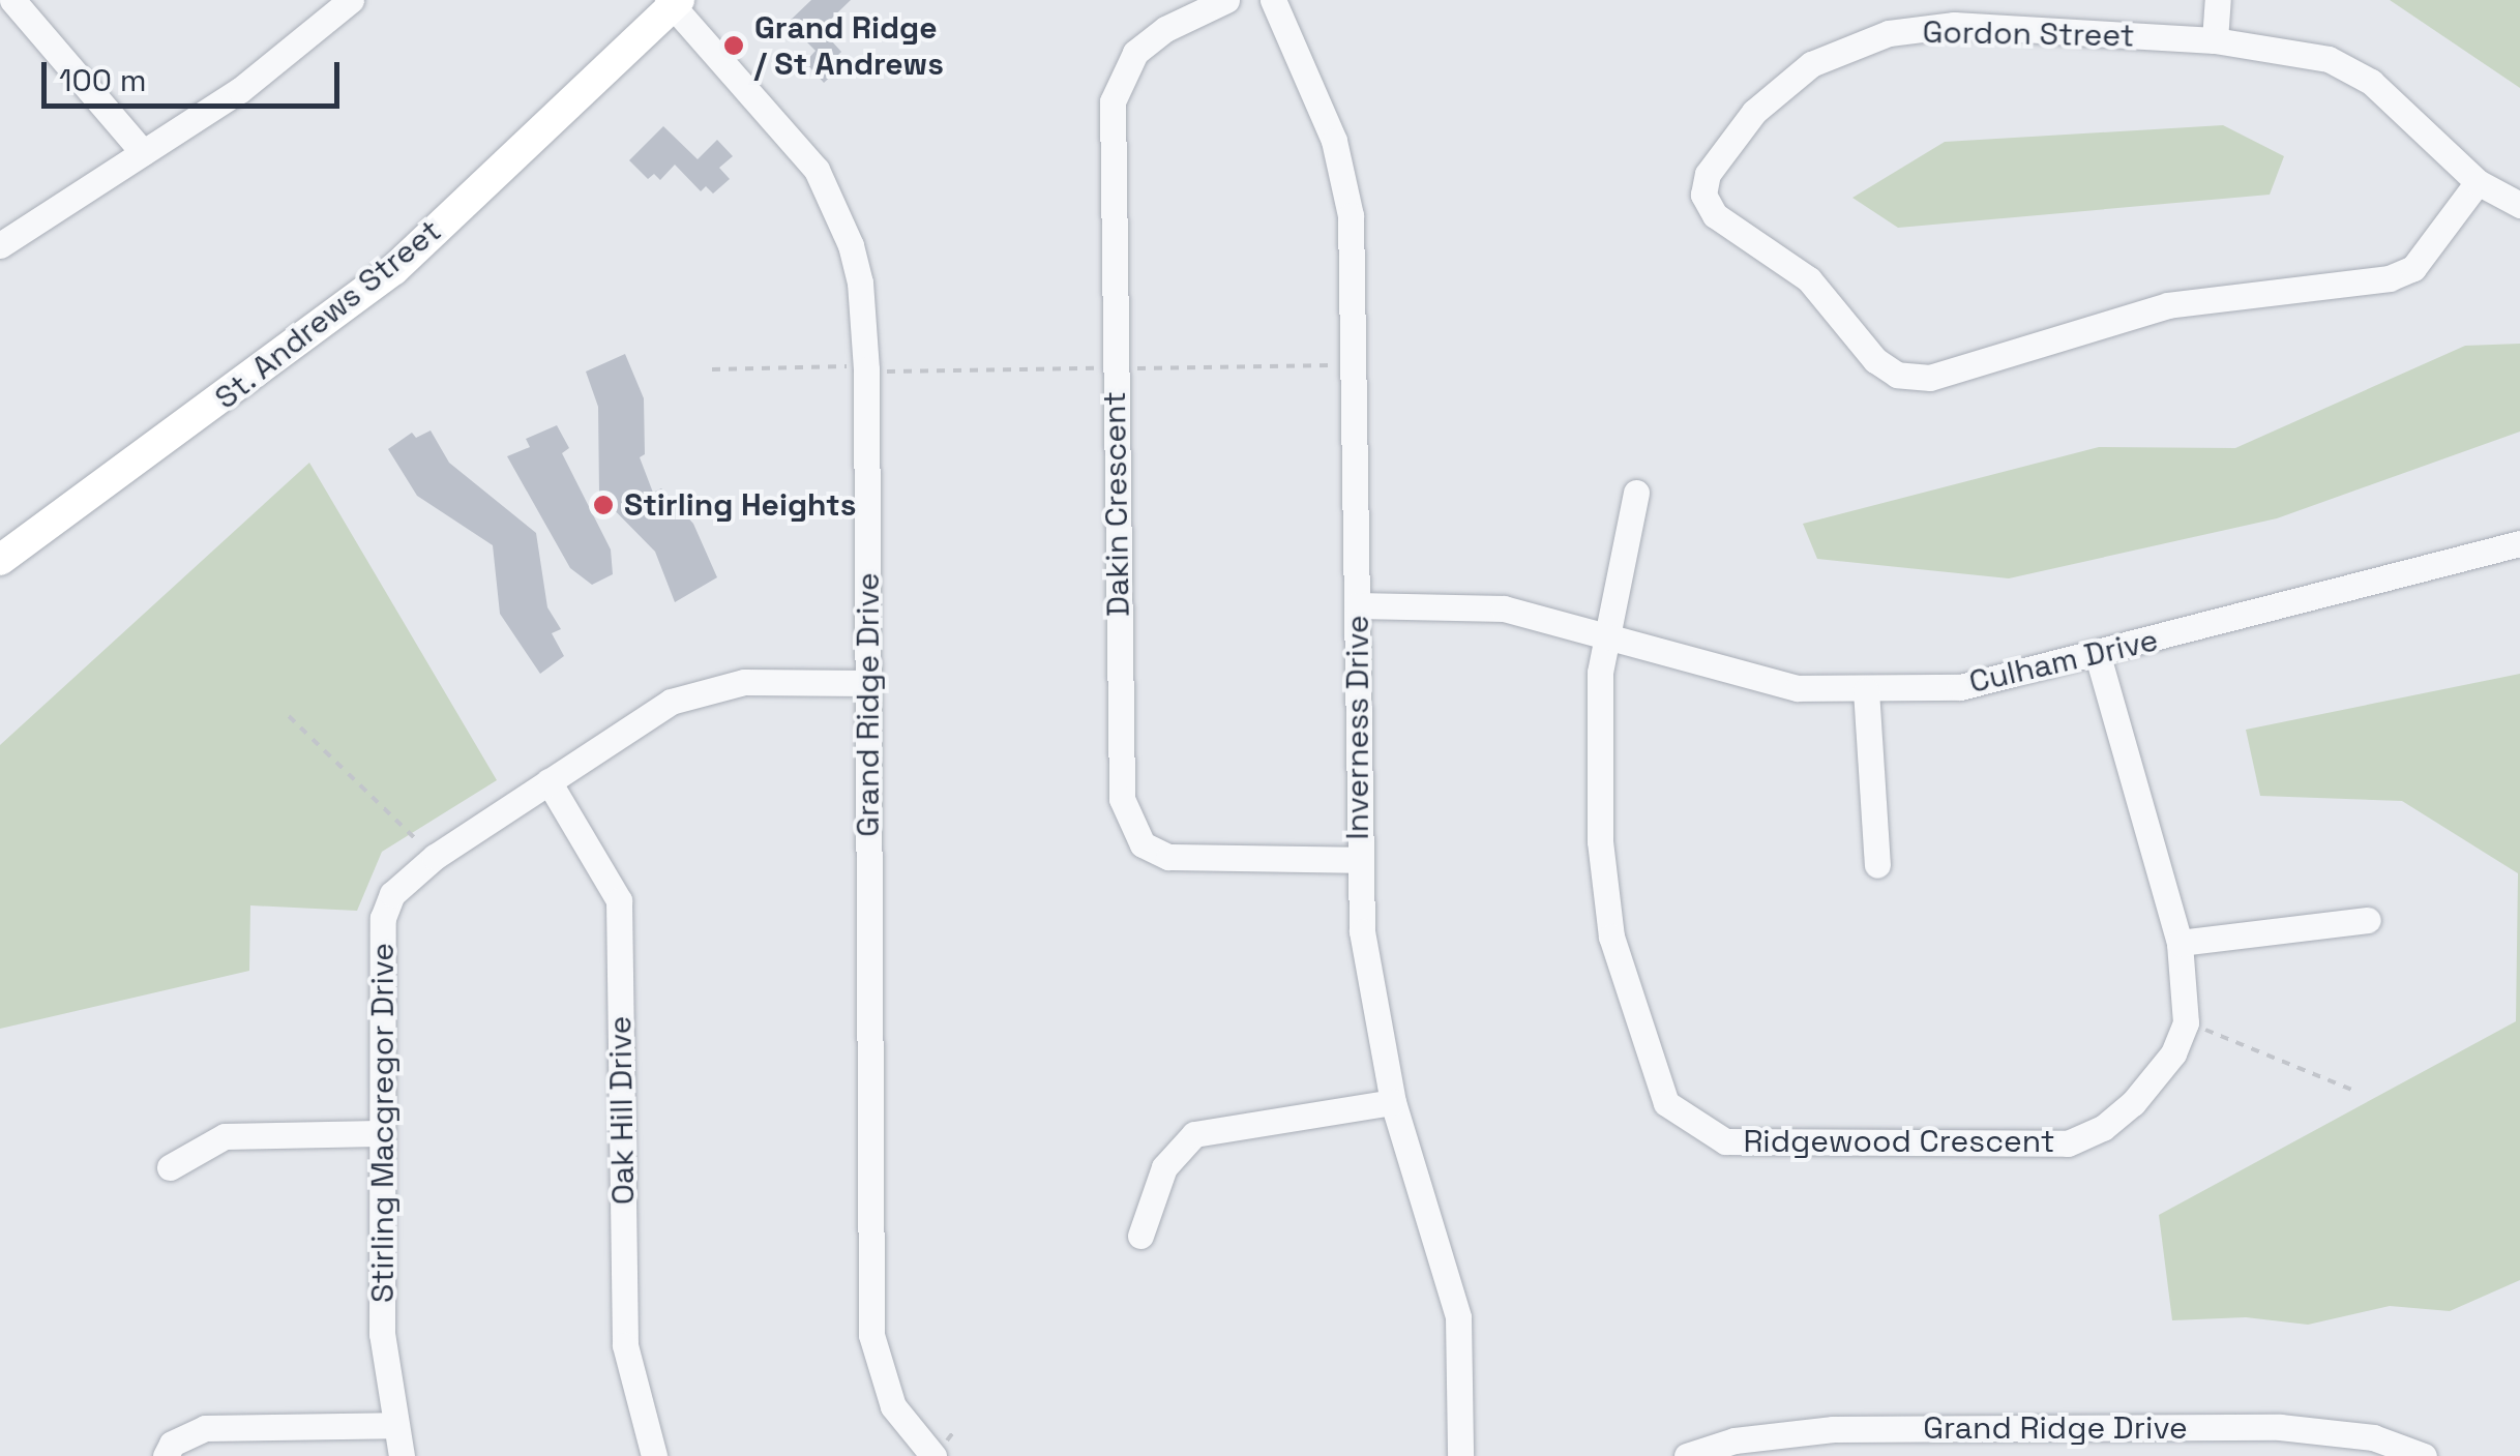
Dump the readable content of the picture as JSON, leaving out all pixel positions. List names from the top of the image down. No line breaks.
{"streets":{"main road":["St. Andrews Street"],"street":["Gordon Street","Dakin Crescent","Culham Drive","Grand Ridge Drive","Inverness Drive","Oak Hill Drive","Stirling Macgregor Drive","Ridgewood Crescent"]},"crossings":[["St. Andrews Street","Grand Ridge Drive"],["Dakin Crescent","Inverness Drive"],["Culham Drive","Inverness Drive"],["Culham Drive","Ridgewood Crescent"],["Grand Ridge Drive","Stirling Macgregor Drive"],["Oak Hill Drive","Stirling Macgregor Drive"]],"places":["Grand Ridge / St Andrews","Stirling Heights"],"scale_bar":"100 m"}
